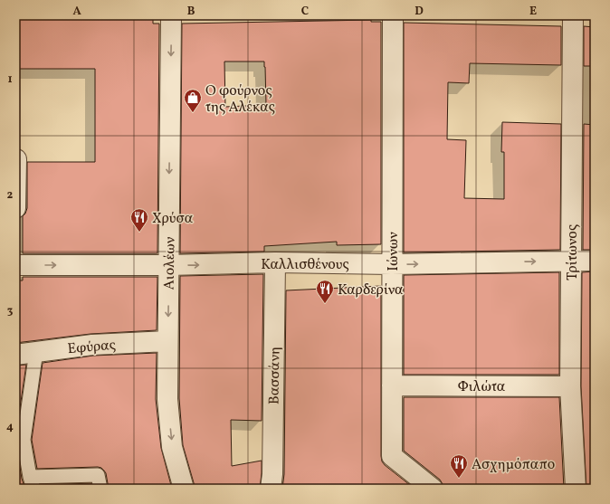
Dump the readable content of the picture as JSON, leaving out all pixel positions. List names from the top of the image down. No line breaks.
{"streets":{"street":["Ιώνων","Τρίτωνος","Αιολέων","Καλλισθένους","Εφύρας","Βασσάνη","Φιλώτα"]},"crossings":[["Ιώνων","Καλλισθένους"],["Ιώνων","Φιλώτα"],["Τρίτωνος","Καλλισθένους"],["Τρίτωνος","Φιλώτα"],["Αιολέων","Καλλισθένους"],["Αιολέων","Εφύρας"],["Καλλισθένους","Βασσάνη"]],"one_way":["Αιολέων","Καλλισθένους"],"places":{"shop":["Ο φούρνος της Αλέκας"],"restaurant":["Χρύσα","Καρδερίνα","Ασχημόπαπο"]},"grid":{"columns":["A","B","C","D","E"],"rows":["1","2","3","4"]}}
